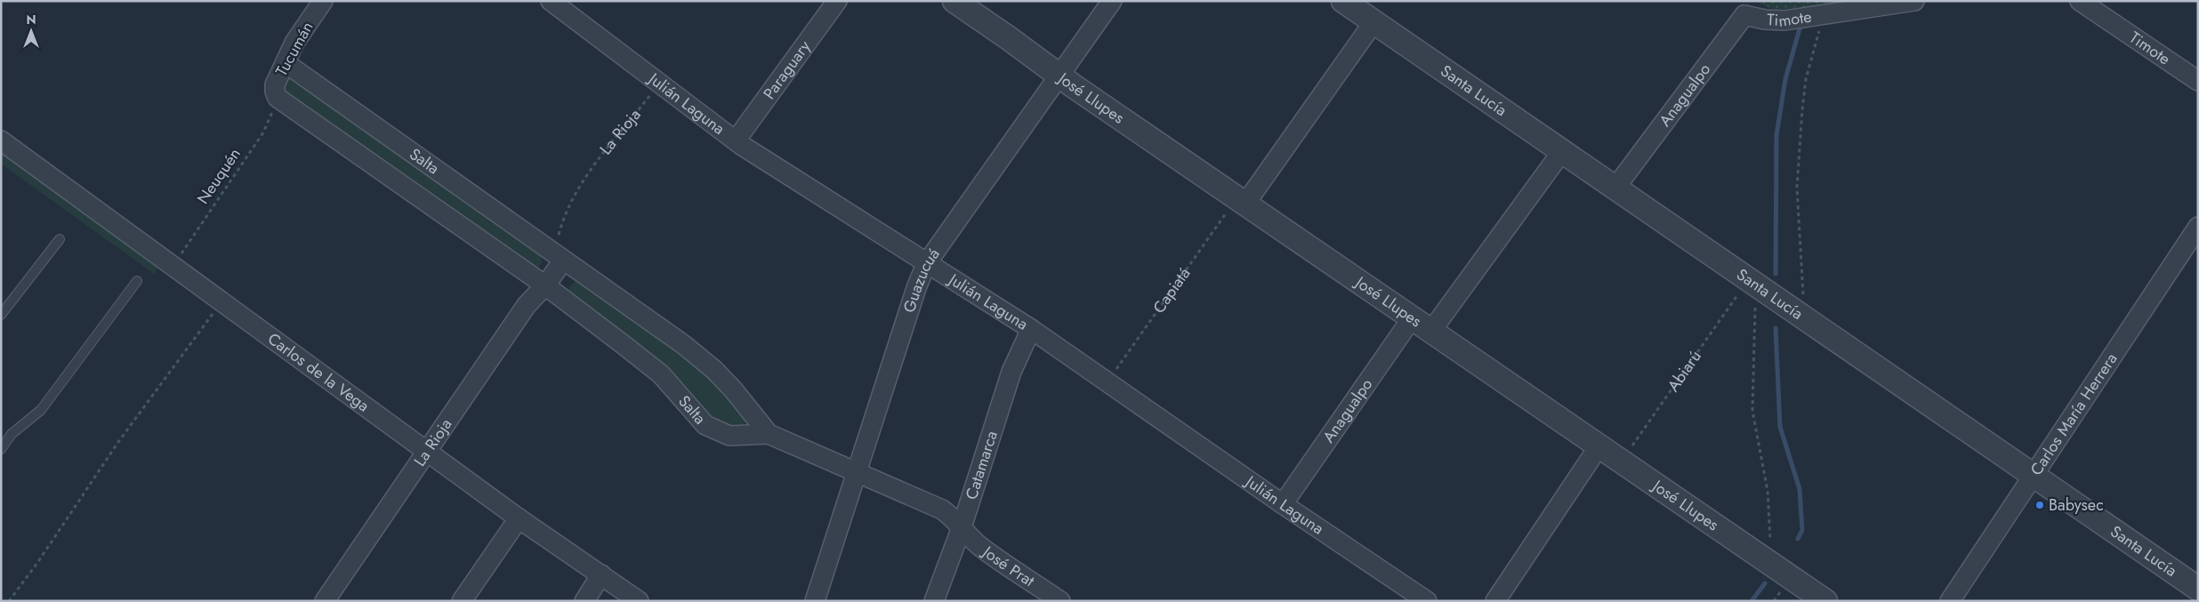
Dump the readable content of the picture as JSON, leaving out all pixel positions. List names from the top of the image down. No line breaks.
{"streets":{"street":["Timote","Tucumán","Paraguary","Santa Lucía","Anagualpo","José Llupes","Julián Laguna","La Rioja","Salta","Guazucuá","Carlos de la Vega","Carlos María Herrera","Catamarca","José Prat"],"path":["Neuquén","Capiatá","Abiarú"]},"crossings":[["Timote","Anagualpo"],["Tucumán","Salta"],["Tucumán","Neuquén"],["Paraguary","Julián Laguna"],["Santa Lucía","Anagualpo"],["Santa Lucía","Abiarú"],["Santa Lucía","Carlos María Herrera"],["Anagualpo","José Llupes"],["Anagualpo","Julián Laguna"],["José Llupes","Guazucuá"],["José Llupes","Capiatá"],["José Llupes","Abiarú"],["Julián Laguna","La Rioja"],["Julián Laguna","Guazucuá"],["Julián Laguna","Capiatá"],["Julián Laguna","Catamarca"],["La Rioja","Salta"],["La Rioja","Carlos de la Vega"],["Salta","Neuquén"],["Salta","Guazucuá"],["Salta","Catamarca"],["Salta","José Prat"],["Neuquén","Carlos de la Vega"],["Catamarca","José Prat"]],"places":["Babysec"],"north":"top"}
